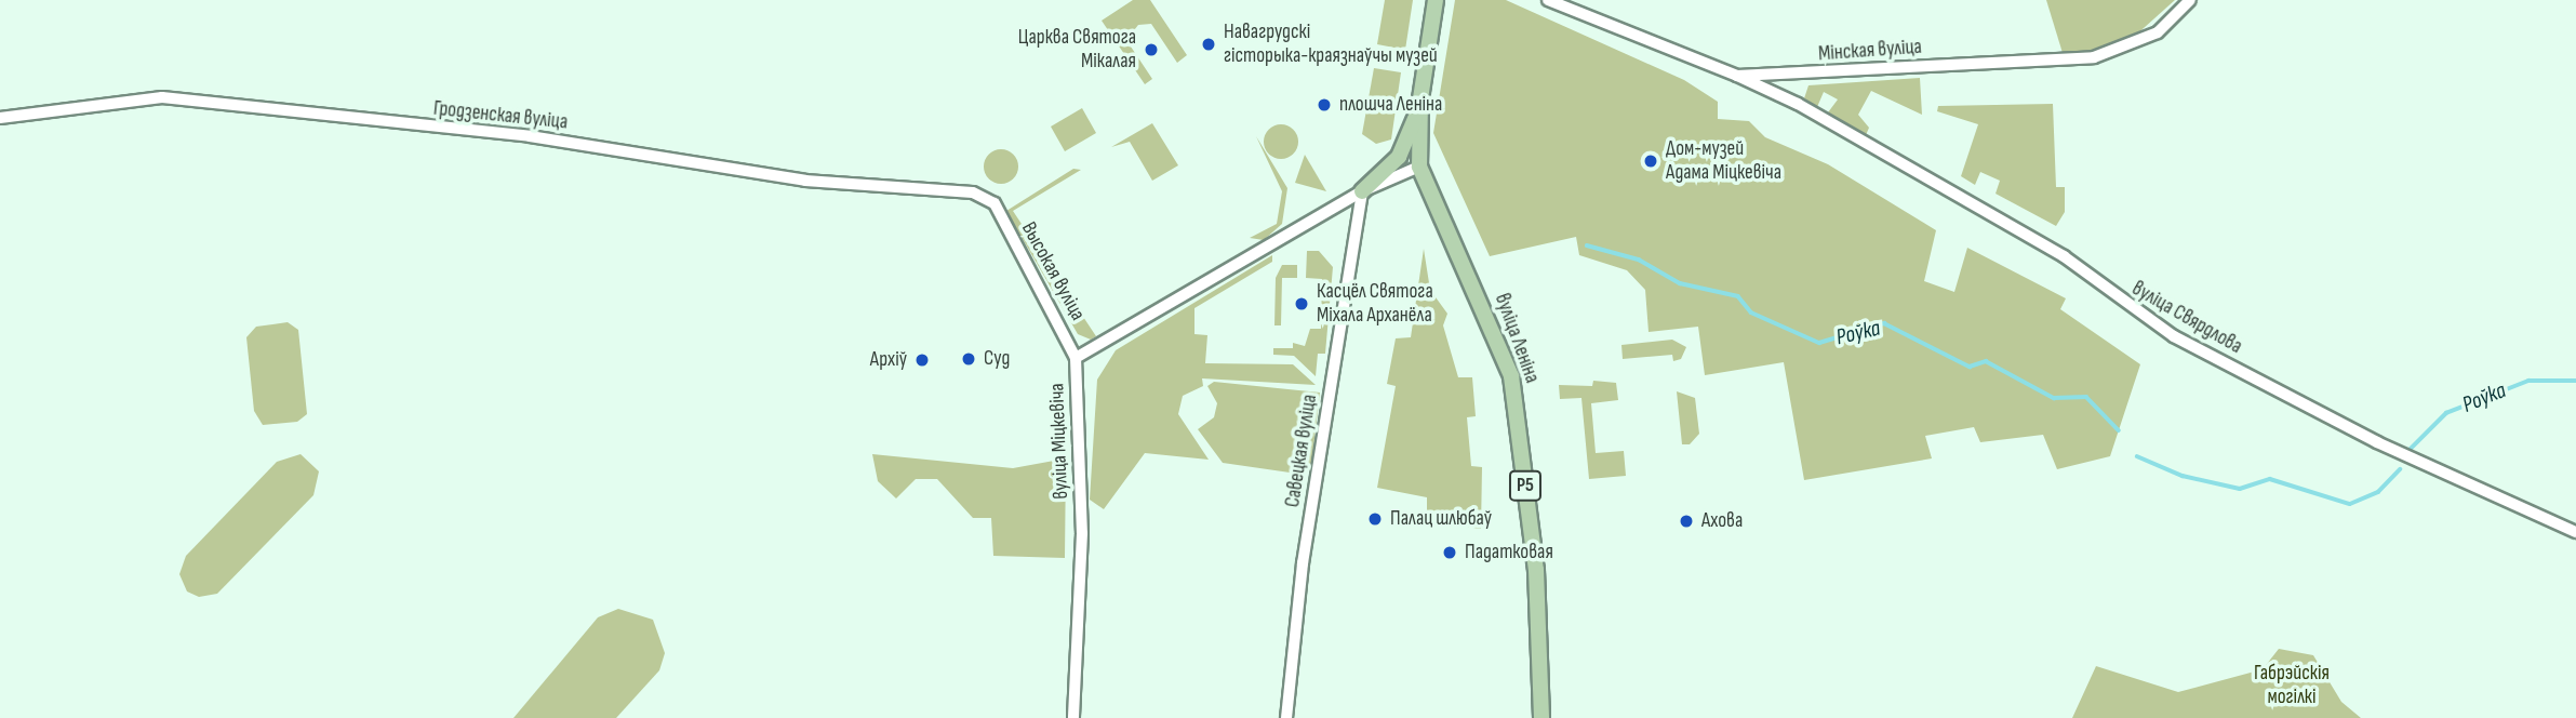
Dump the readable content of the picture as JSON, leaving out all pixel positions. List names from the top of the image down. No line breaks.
{"streets":{"main road":["вуліца Леніна","Р5"],"street":["Мінская вуліца","Гродзенская вуліца","Высокая вуліца","вуліца Свярдлова","вуліца Міцкевіча","Савецкая вуліца"]},"crossings":[["Мінская вуліца","вуліца Свярдлова"],["Гродзенская вуліца","Высокая вуліца"],["Высокая вуліца","вуліца Міцкевіча"],["вуліца Міцкевіча","Савецкая вуліца"]],"water":["Роўка"],"parks":["Габрэйскія могілкі"],"places":["Навагрудскі гісторыка-краязнаўчы музей","Царква Святога Мікалая","плошча Леніна","Дом-музей Адама Міцкевіча","Касцёл Святога Міхала Арханёла","Суд","Архіў","Палац шлюбаў","Ахова","Падатковая"]}
